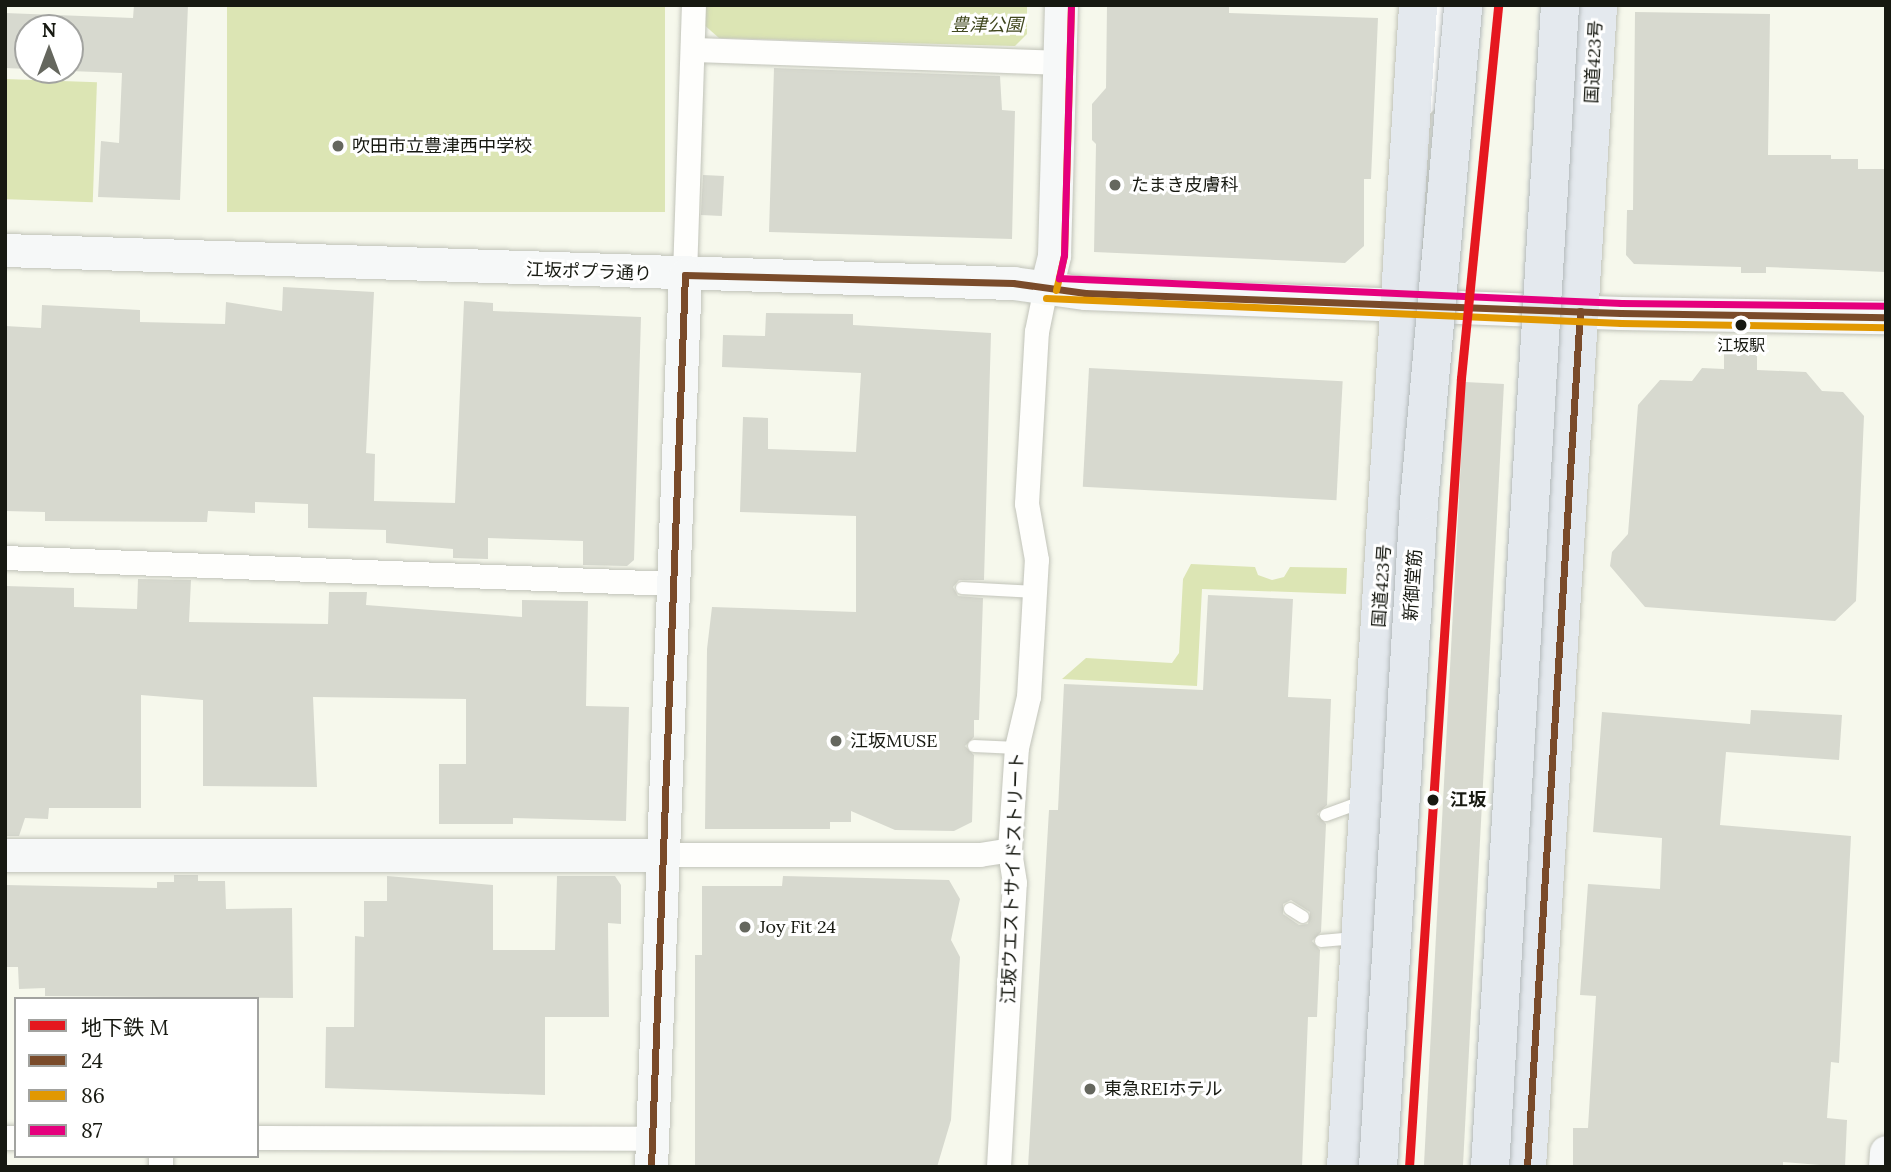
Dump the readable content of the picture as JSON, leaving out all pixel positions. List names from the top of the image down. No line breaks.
{"streets":{"highway":["国道423号","新御堂筋"],"street":["江坂ポプラ通り","江坂ウエストサイドストリート"]},"crossings":[["国道423号","江坂ポプラ通り"],["江坂ポプラ通り","江坂ウエストサイドストリート"]],"parks":["豊津公園"],"places":["吹田市立豊津西中学校","たまき皮膚科","江坂駅","江坂MUSE","江坂","Joy Fit 24","東急REIホテル"],"lines":["metro line M","transit line 86","transit line 87","transit line 24"],"legend":["地下鉄 M","24","86","87"],"north":"top"}
